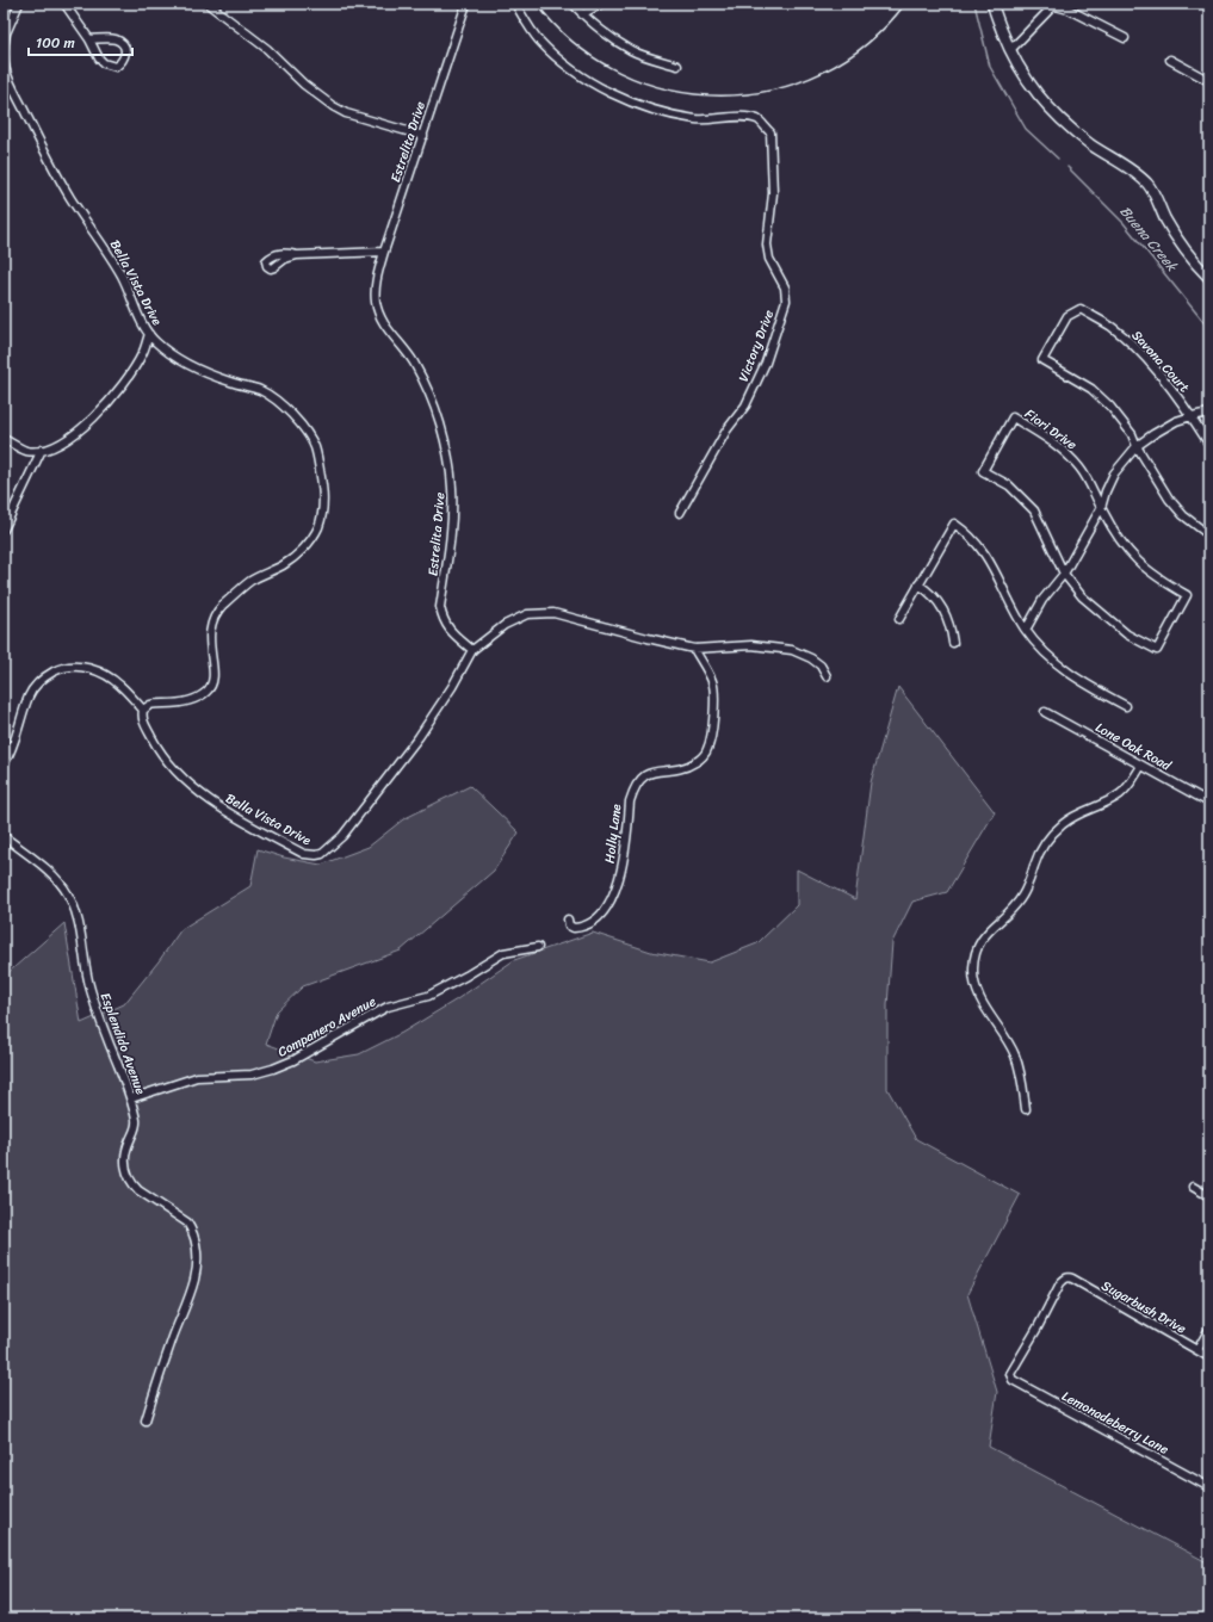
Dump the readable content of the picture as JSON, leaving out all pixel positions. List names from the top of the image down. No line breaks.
{"streets":{"street":["Estrelita Drive","Bella Vista Drive","Victory Drive","Savona Court","Fiori Drive","Lone Oak Road","Holly Lane","Companero Avenue","Esplendido Avenue","Sugarbush Drive","Lemonadeberry Lane"]},"crossings":[["Estrelita Drive","Bella Vista Drive"],["Companero Avenue","Esplendido Avenue"],["Sugarbush Drive","Lemonadeberry Lane"]],"water":["Buena Creek"],"scale_bar":"100 m"}
